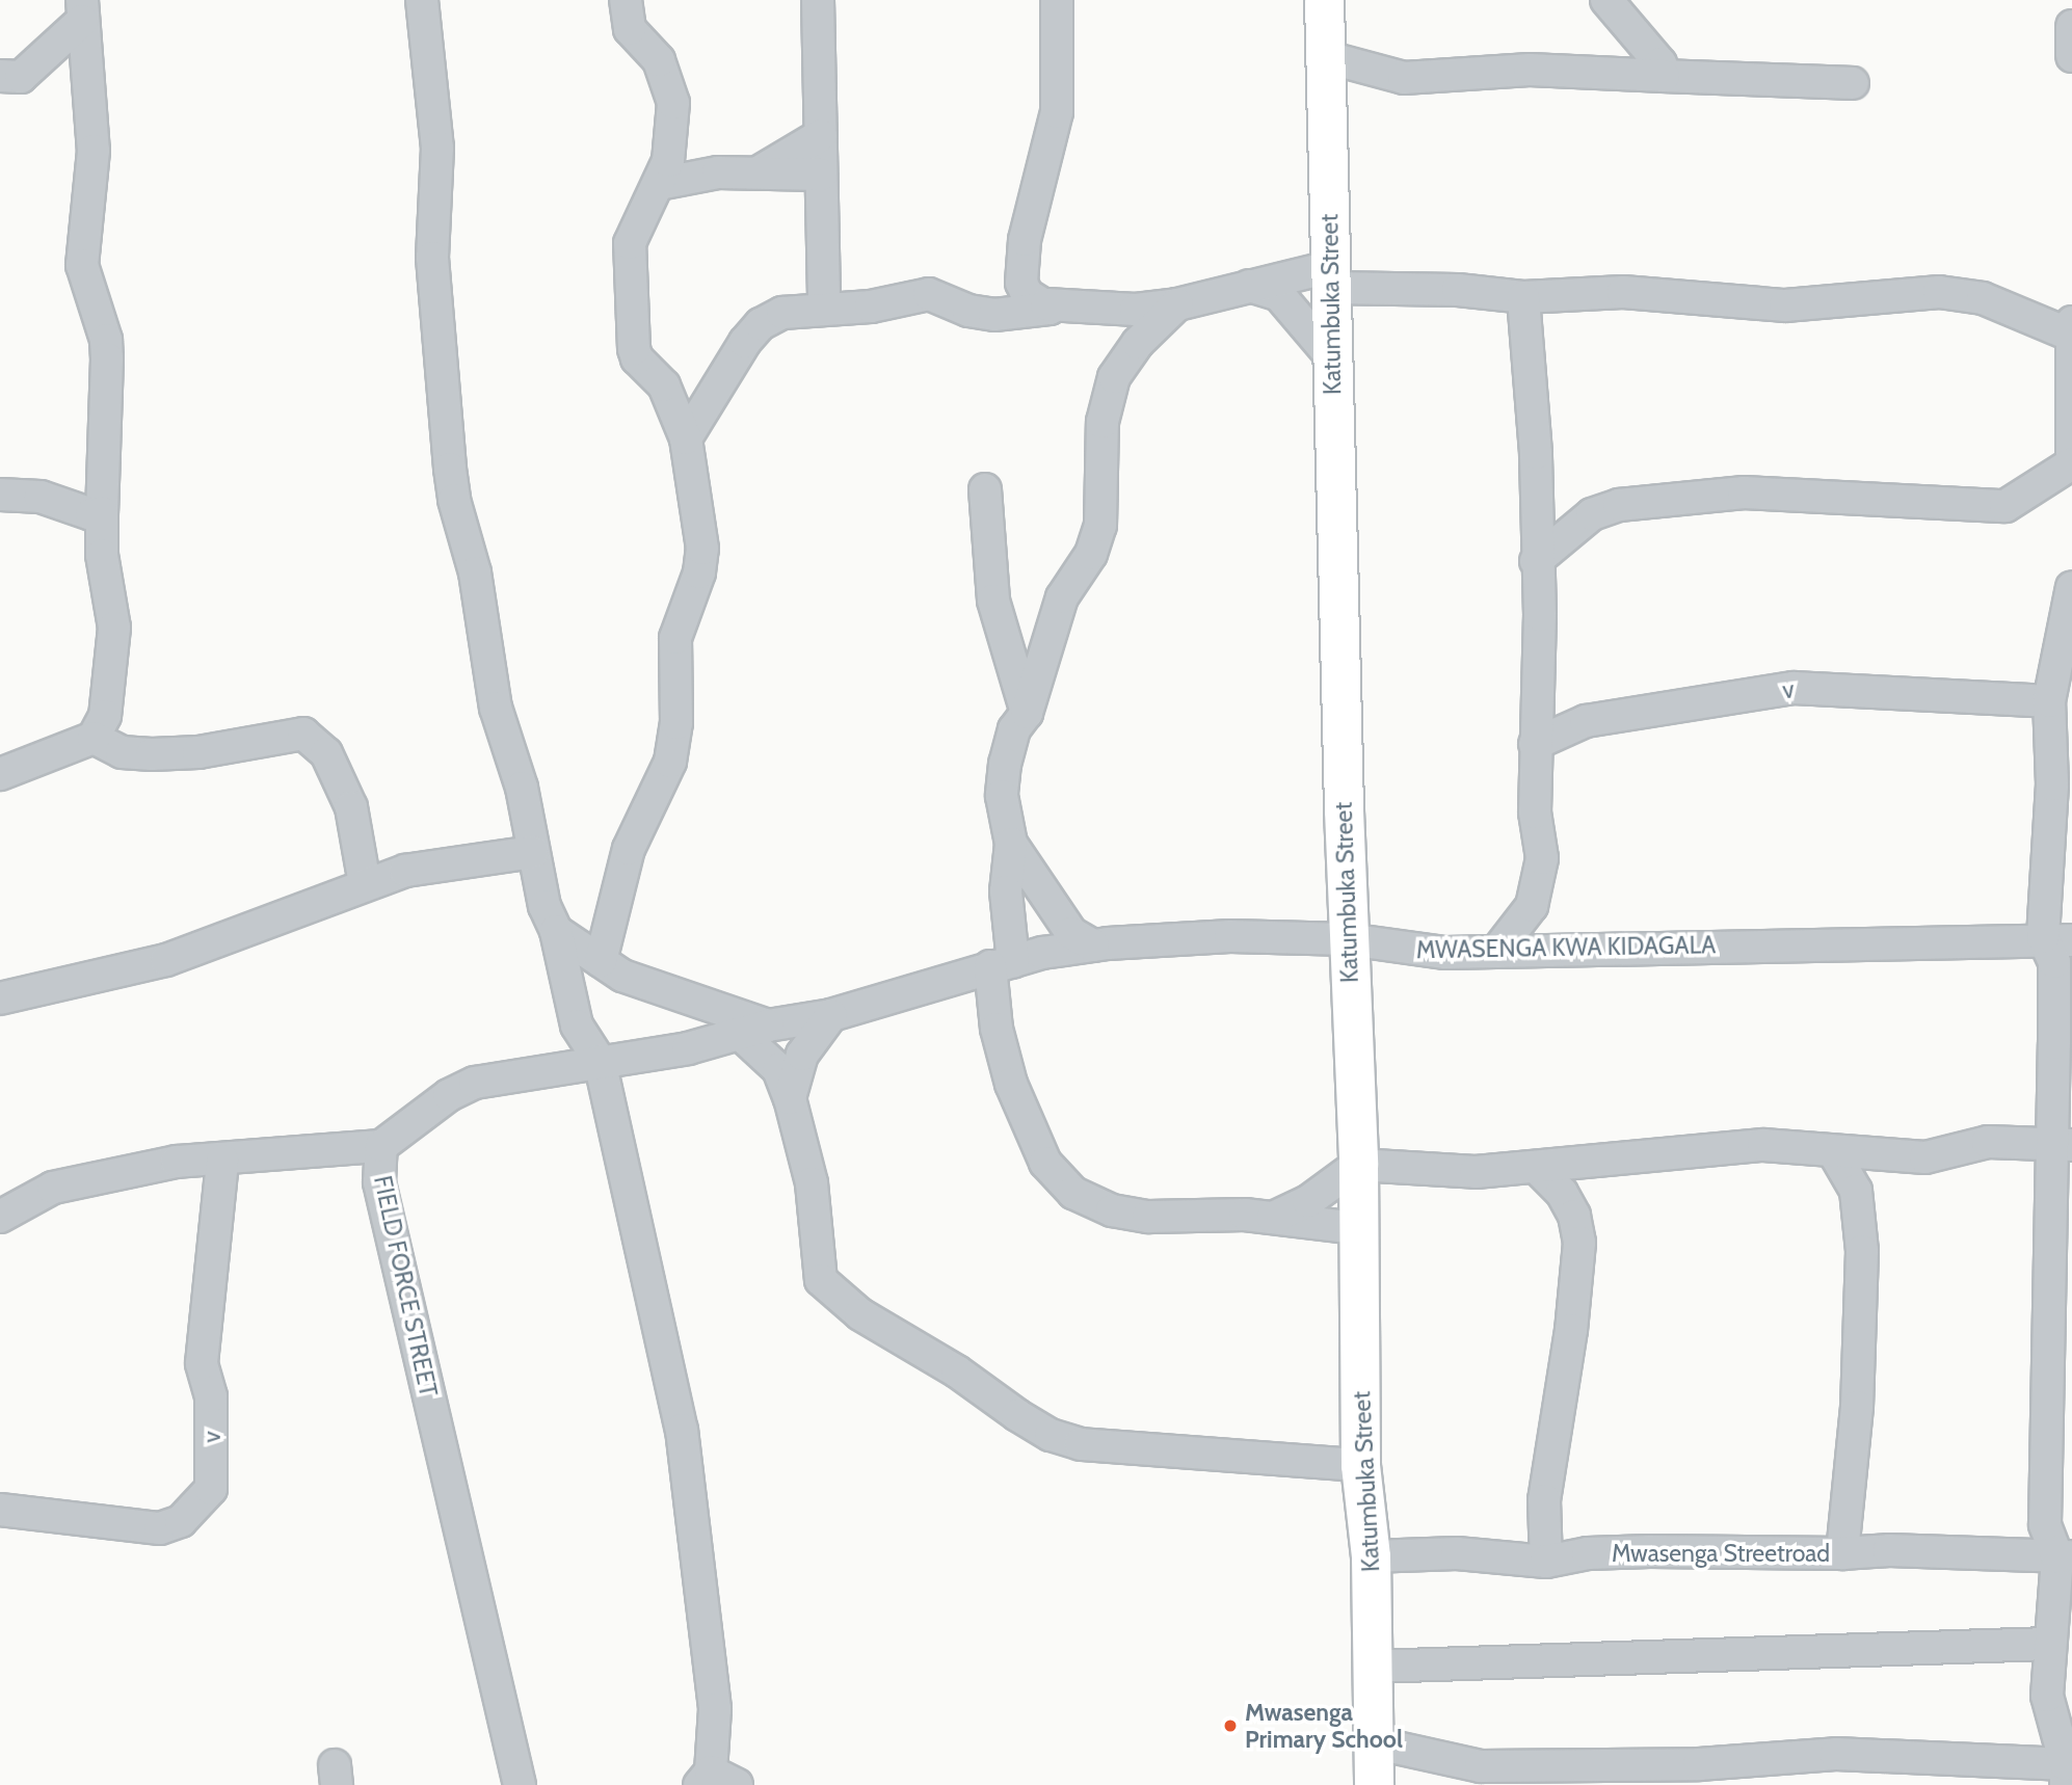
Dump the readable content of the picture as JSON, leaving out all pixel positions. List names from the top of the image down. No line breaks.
{"streets":{"main road":["Katumbuka Street"],"street":["v","MWASENGA KWA KIDAGALA","FIELD FORCE STREET","Mwasenga Streetroad"]},"crossings":[["Katumbuka Street","MWASENGA KWA KIDAGALA"],["Katumbuka Street","Mwasenga Streetroad"],["MWASENGA KWA KIDAGALA","FIELD FORCE STREET"]],"places":["Mwasenga Primary School"]}
